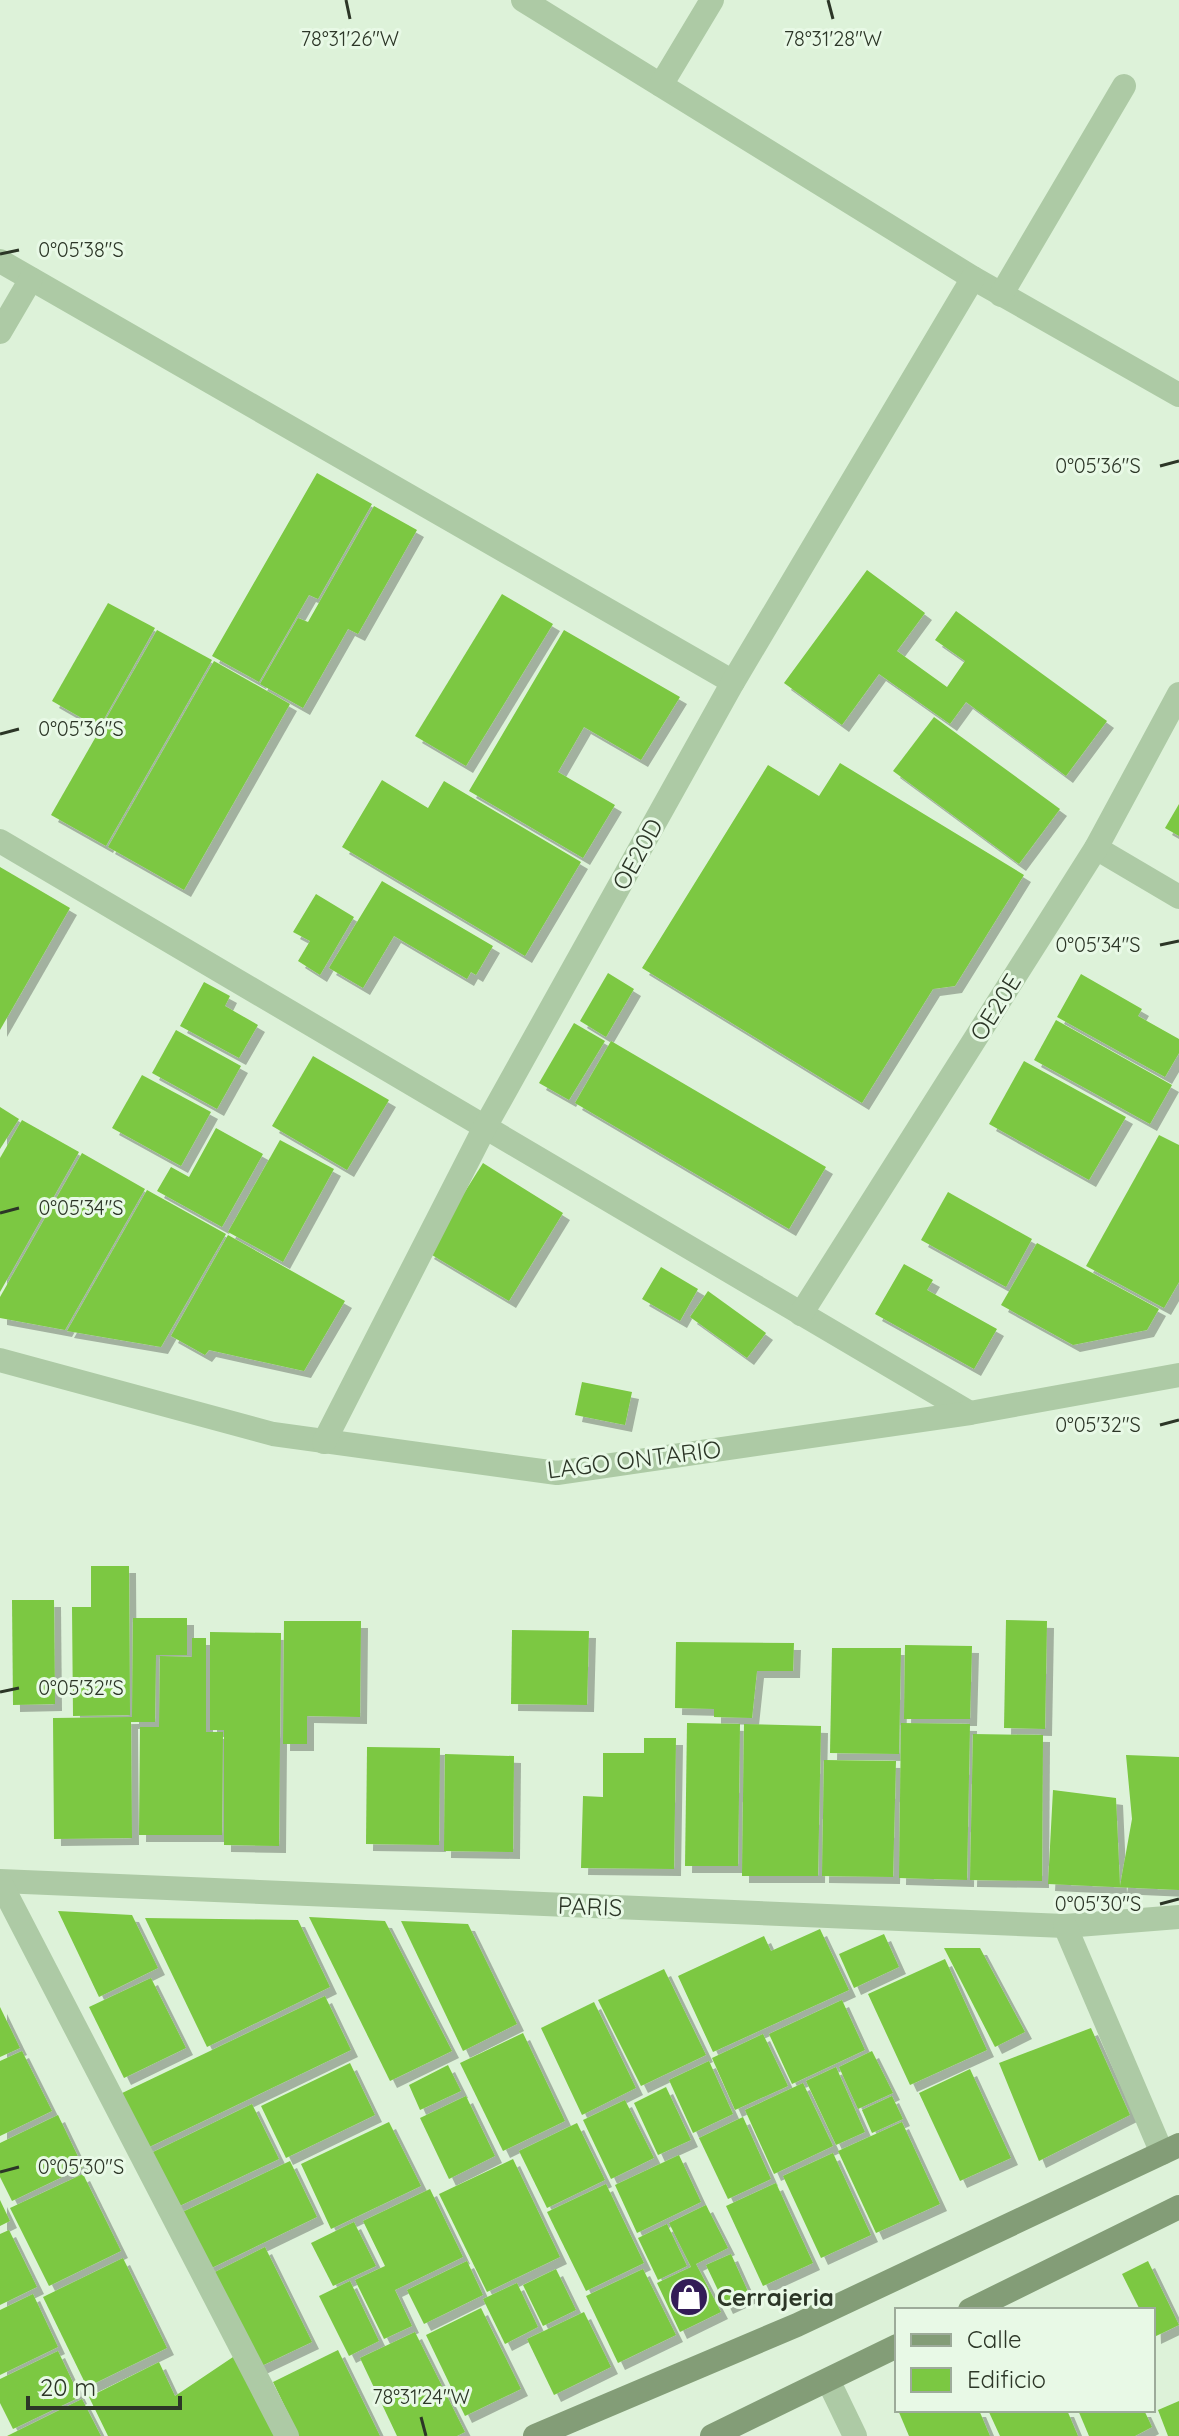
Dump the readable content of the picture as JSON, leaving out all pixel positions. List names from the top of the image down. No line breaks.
{"streets":{"street":["OE20D","OE20E","LAGO ONTARIO","PARIS"]},"crossings":[["OE20D","LAGO ONTARIO"]],"places":{"shop":["Cerrajeria"]},"legend":["Calle","Edificio"],"scale_bar":"20 m","coordinates":["78°31'26\"W","78°31'28\"W","0°05'38\"S","0°05'36\"S","0°05'34\"S","0°05'32\"S","0°05'30\"S","78°31'24\"W"]}
